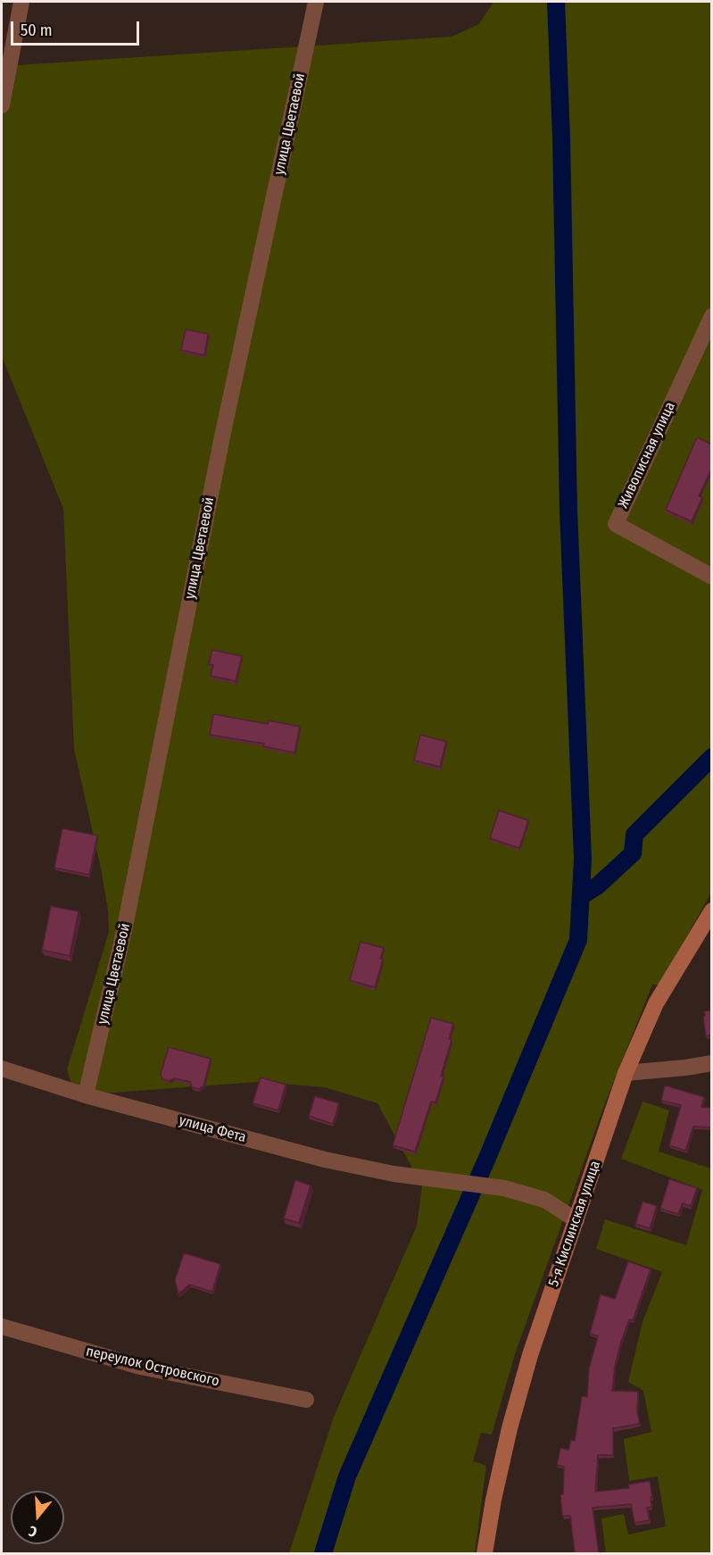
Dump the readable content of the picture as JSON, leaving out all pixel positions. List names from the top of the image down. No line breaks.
{"streets":{"street":["улица Цветаевой","Живописная улица","улица Фета","5-я Кислинская улица","переулок Островского"]},"crossings":[["улица Цветаевой","улица Фета"],["улица Фета","5-я Кислинская улица"]],"scale_bar":"50 m","north":"bottom"}
